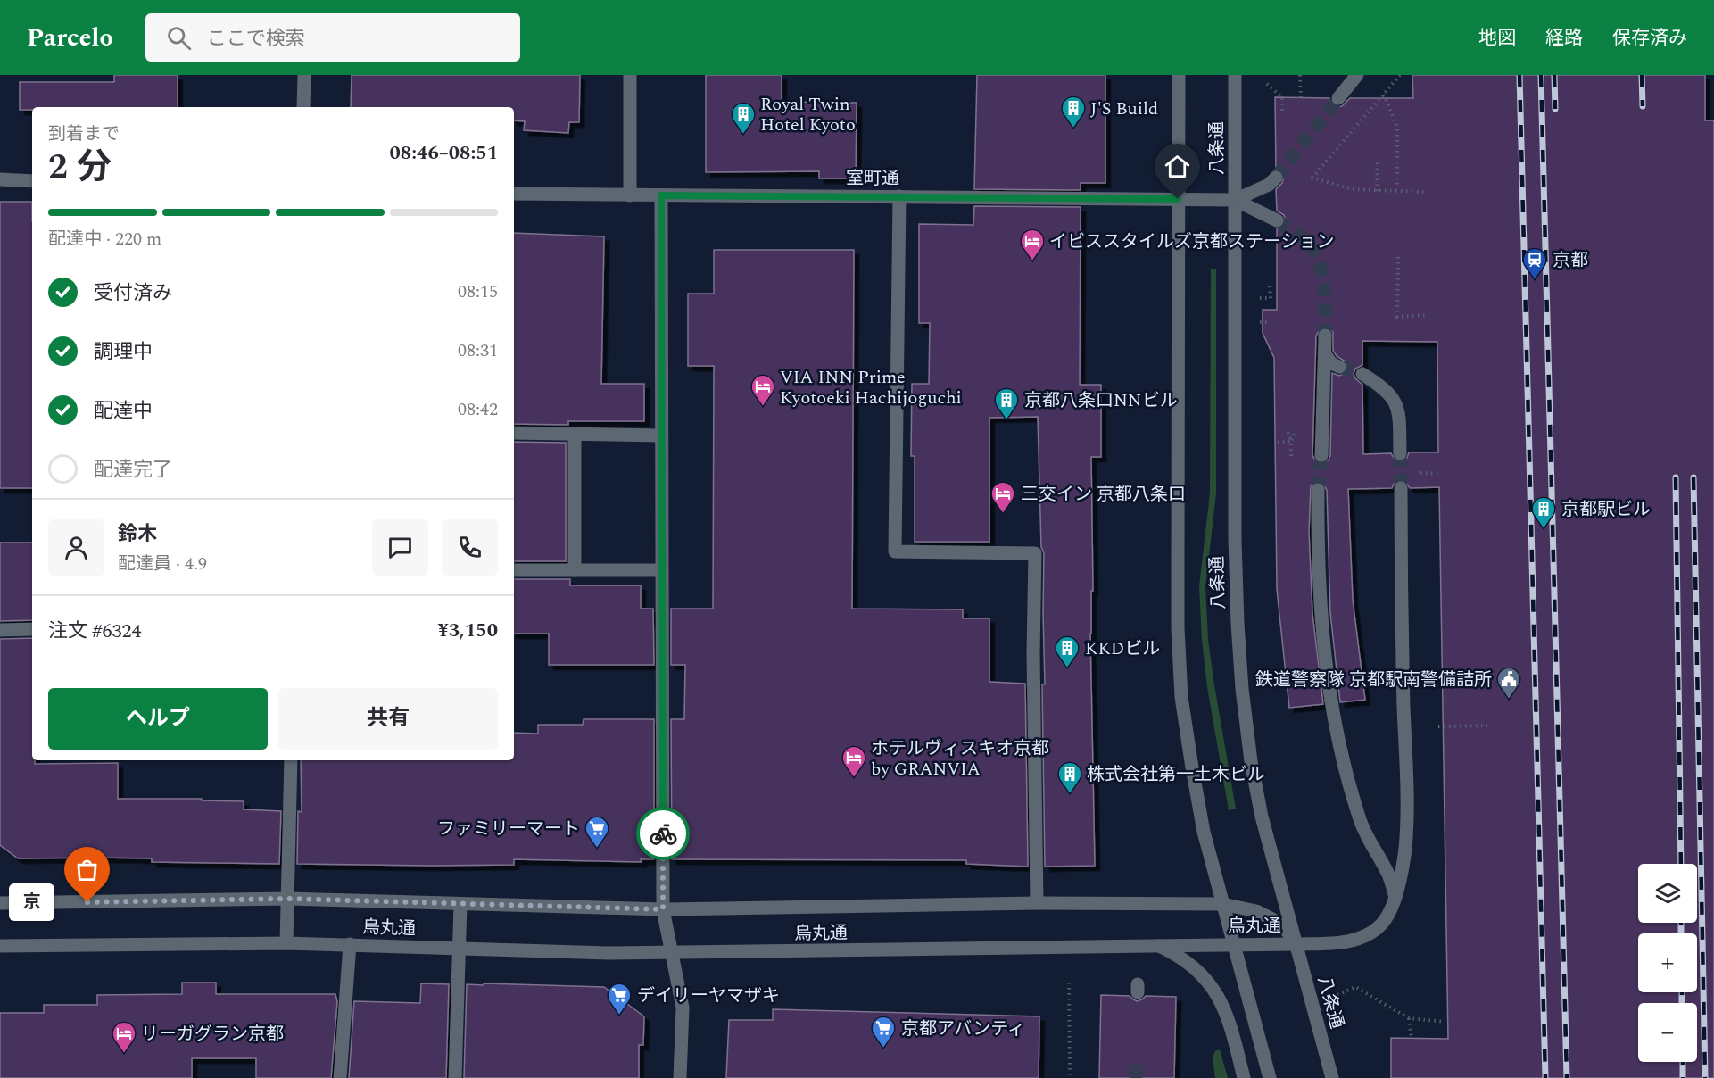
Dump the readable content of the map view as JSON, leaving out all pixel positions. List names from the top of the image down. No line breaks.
{"streets":{"street":["八条通","室町通","烏丸通"]},"crossings":[["八条通","室町通"],["八条通","烏丸通"]],"places":{"building":["J'S Build","Royal Twin Hotel Kyoto","京都八条口NNビル","京都駅ビル","KKDビル","株式会社第一土木ビル"],"hotel":["イビススタイルズ京都ステーション","VIA INN Prime Kyotoeki Hachijoguchi","三交イン 京都八条口","ホテルヴィスキオ京都 by GRANVIA","リーガグラン京都"],"station":["京都"],"public building":["鉄道警察隊 京都駅南警備詰所"],"supermarket":["ファミリーマート","デイリーヤマザキ","京都アバンティ"],"other":["京"]},"page":{"header":"Parcelo","search":"ここで検索","nav":["地図","経路","保存済み"],"heading":["2 分","到着まで","08:46–08:51"],"panel":["鈴木","配達員 · 4.9","注文 #6324","¥3,150"],"bar":"配達中 · 220 m","list":[["受付済み","08:15"],["調理中","08:31"],["配達中","08:42"],"配達完了"],"buttons":["ヘルプ","共有"],"map_buttons":["+","−"],"bubble":"京"}}
